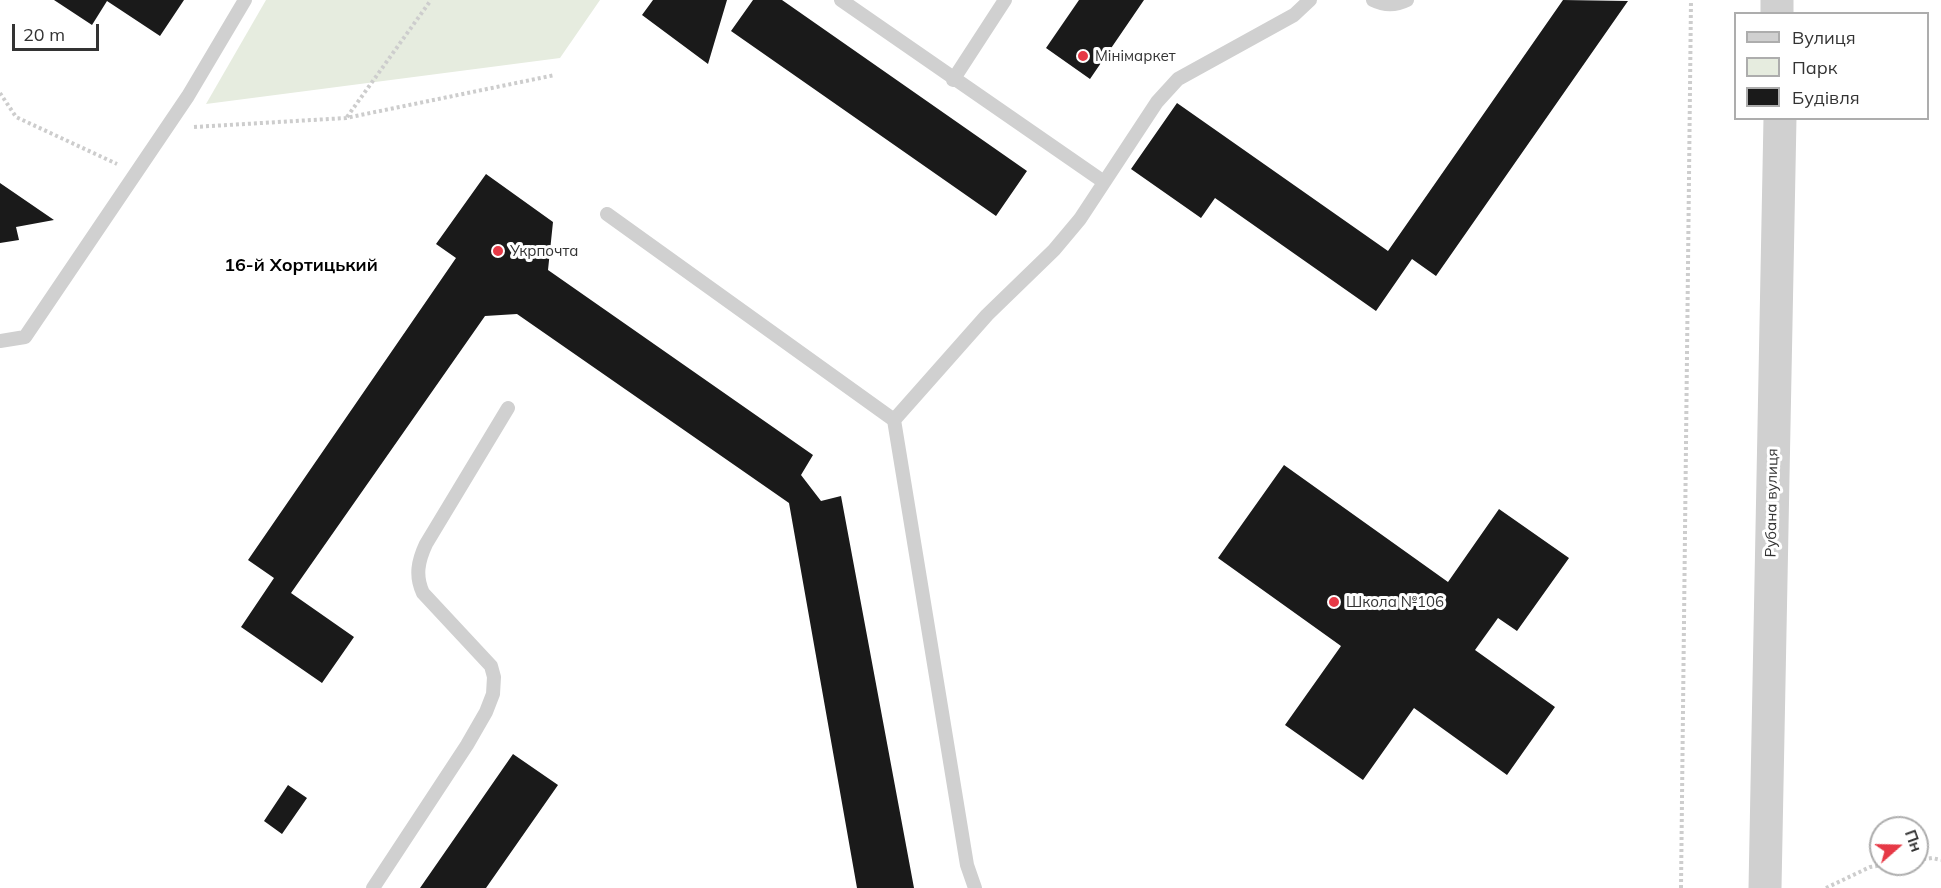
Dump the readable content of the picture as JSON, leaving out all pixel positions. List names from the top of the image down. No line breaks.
{"streets":{"street":["Рубана вулиця"]},"districts":["16-й Хортицький"],"places":["Мiнiмаркет","Укрпочта","Школа №106"],"legend":["Вулиця","Парк","Будівля"],"scale_bar":"20 m","north":"right"}
